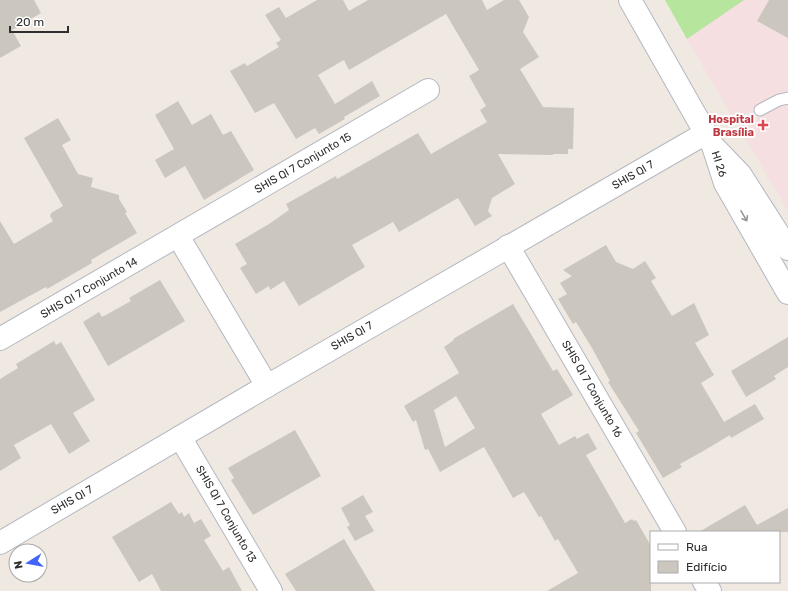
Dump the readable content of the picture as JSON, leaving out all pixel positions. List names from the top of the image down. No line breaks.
{"streets":{"street":["SHIS QI 7 Conjunto 15","HI 26","SHIS QI 7","SHIS QI 7 Conjunto 14","SHIS QI 7 Conjunto 16","SHIS QI 7 Conjunto 13"]},"crossings":[["SHIS QI 7 Conjunto 15","SHIS QI 7 Conjunto 14"],["HI 26","SHIS QI 7"],["SHIS QI 7","SHIS QI 7 Conjunto 16"],["SHIS QI 7","SHIS QI 7 Conjunto 13"]],"places":{"health":["Hospital Brasília"]},"legend":["Rua","Edifício"],"scale_bar":"20 m","north":"left"}
